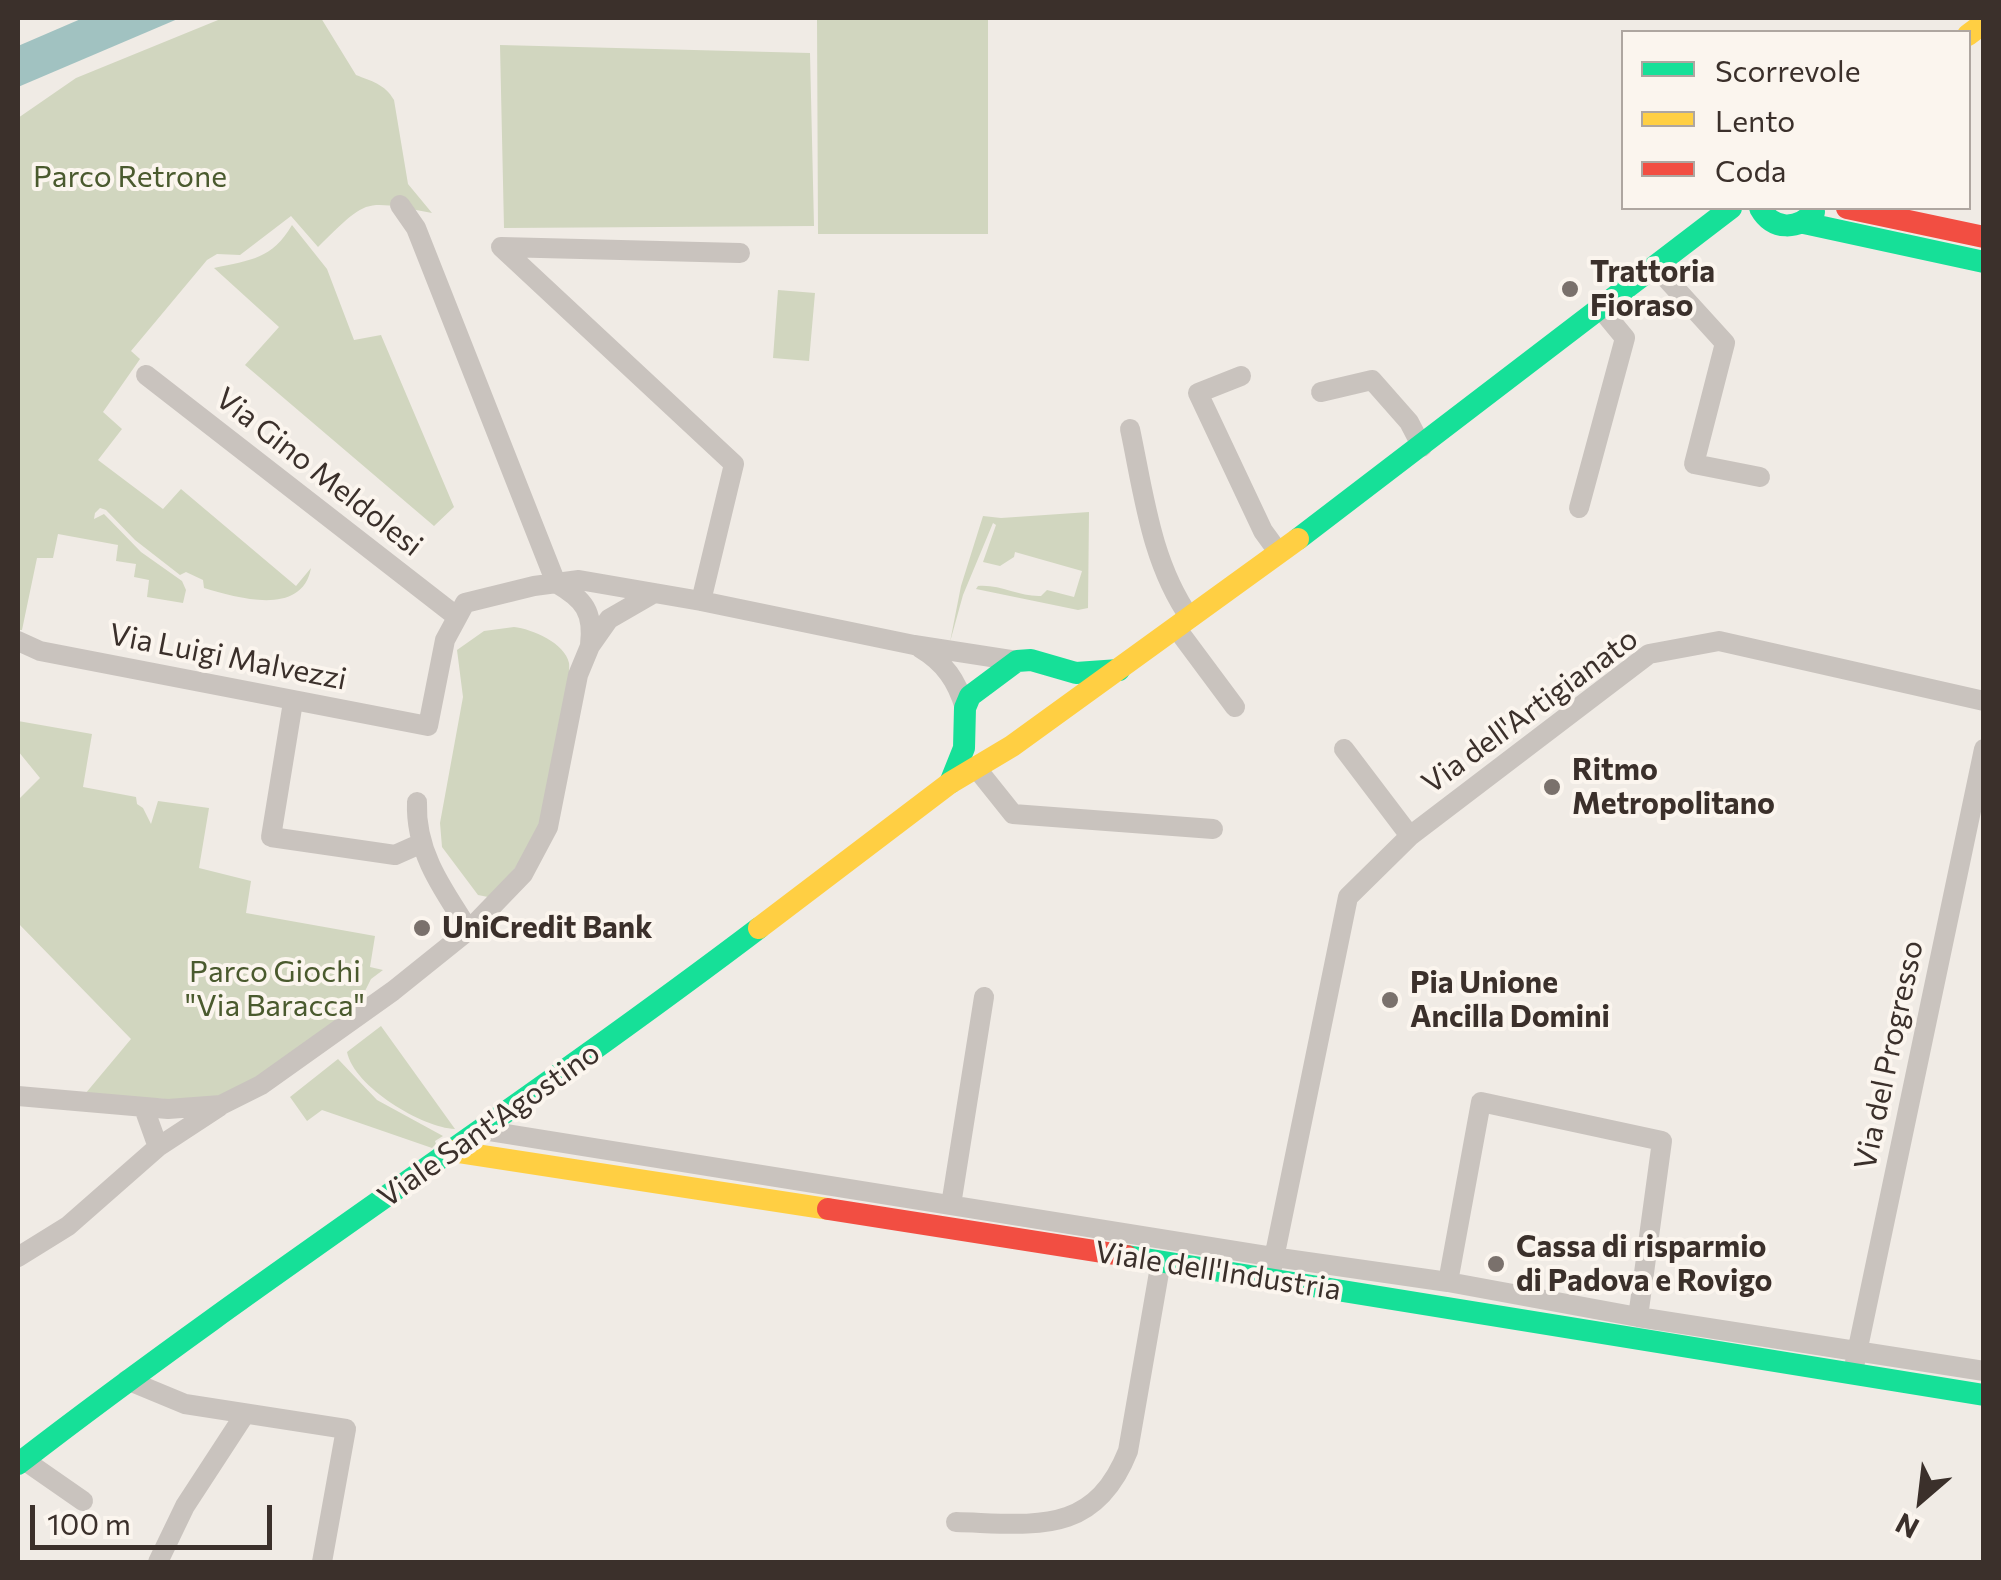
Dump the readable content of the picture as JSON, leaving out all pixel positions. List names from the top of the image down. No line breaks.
{"streets":{"main road":["Viale Sant'Agostino","Viale dell'Industria"],"street":["Via Gino Meldolesi","Via Luigi Malvezzi","Via dell'Artigianato","Via del Progresso"]},"crossings":[["Via Gino Meldolesi","Via Luigi Malvezzi"],["Via dell'Artigianato","Viale dell'Industria"],["Via del Progresso","Viale dell'Industria"],["Viale Sant'Agostino","Viale dell'Industria"]],"parks":["Parco Retrone","Parco Giochi \"Via Baracca\""],"places":["Trattoria Fioraso","Ritmo Metropolitano","UniCredit Bank","Pia Unione Ancilla Domini","Cassa di risparmio di Padova e Rovigo"],"legend":["Scorrevole","Lento","Coda"],"scale_bar":"100 m","north":"bottom left"}
